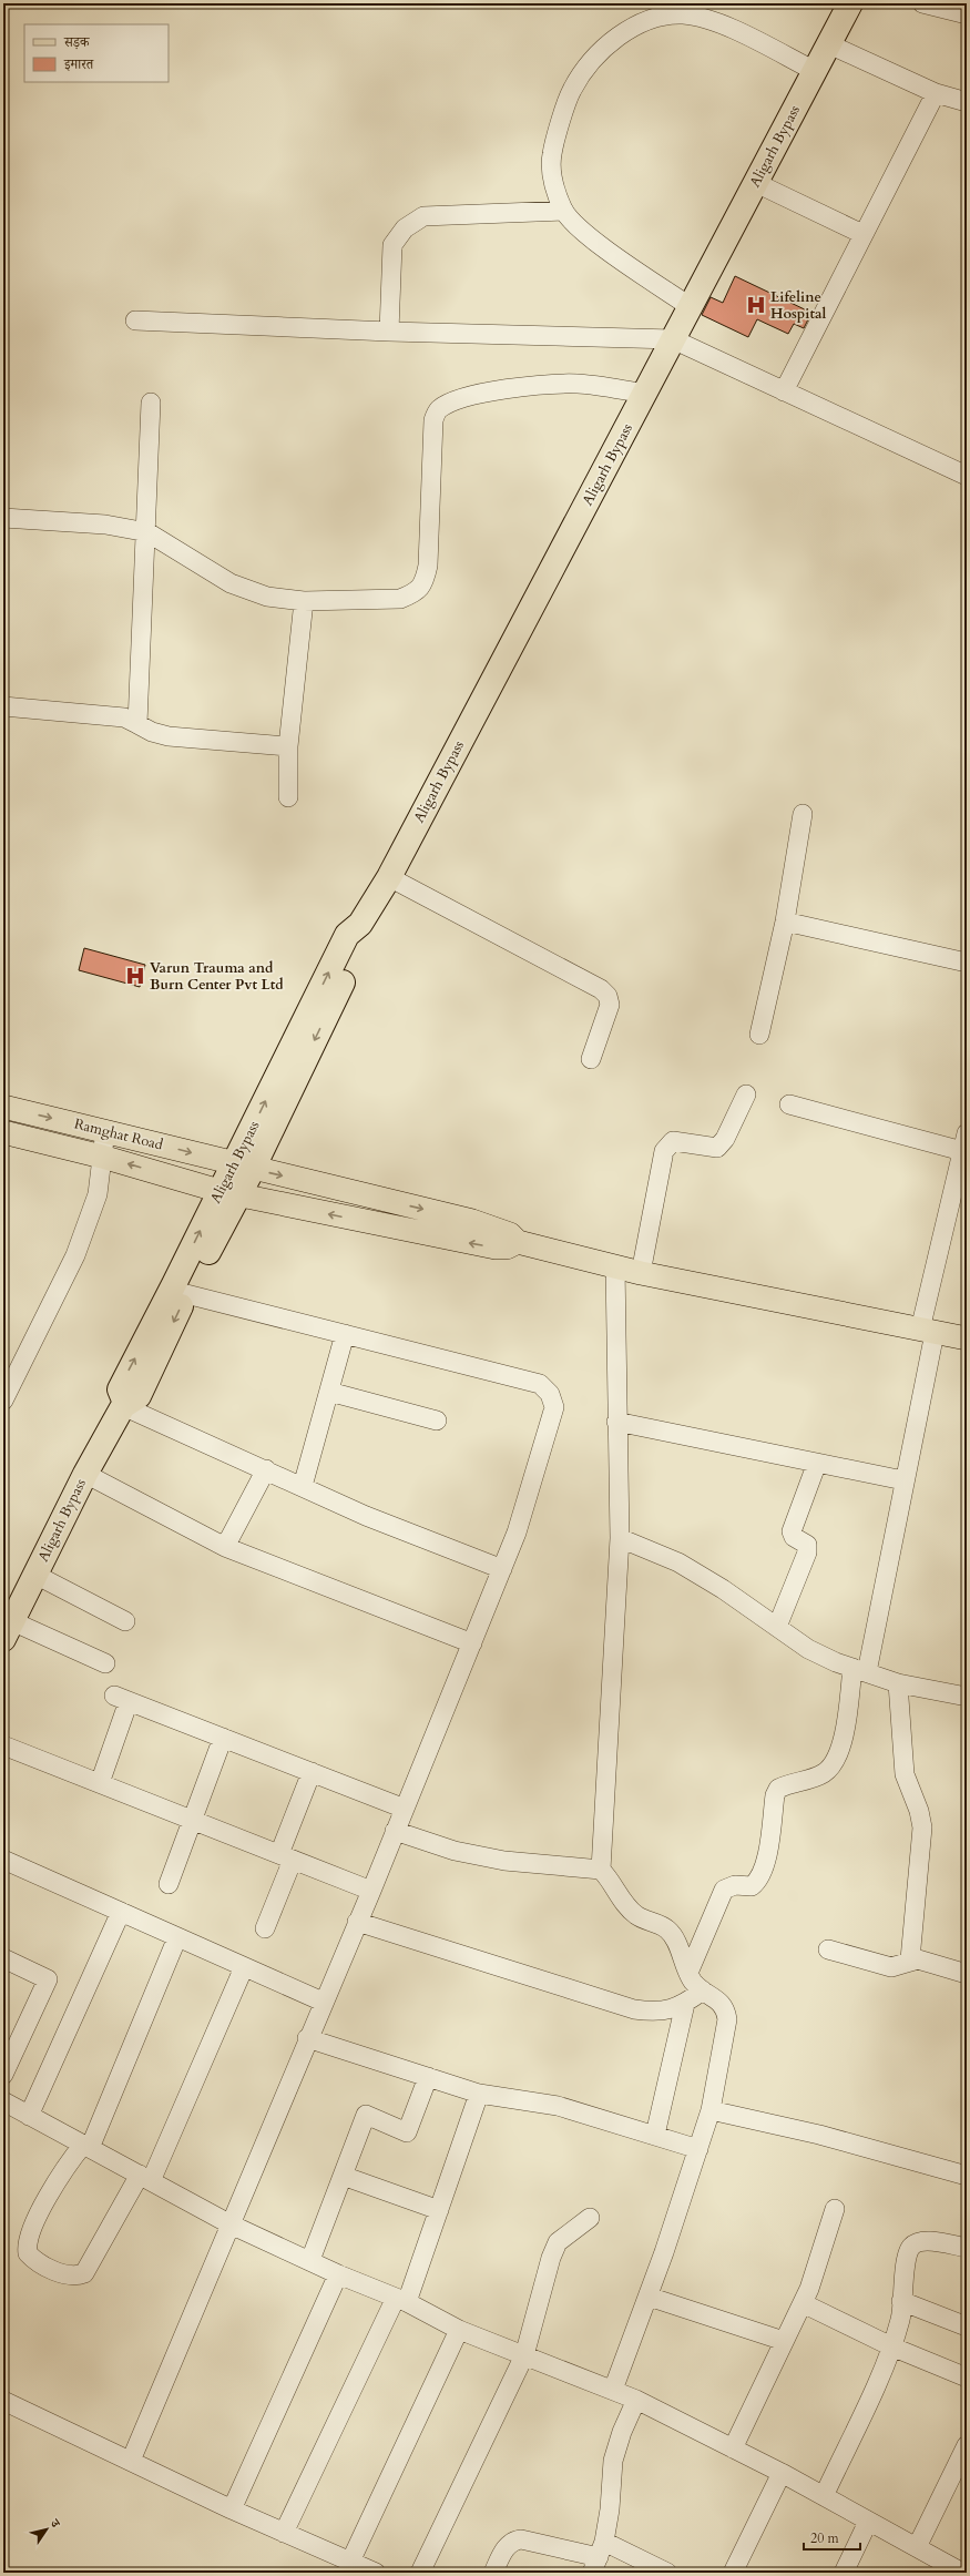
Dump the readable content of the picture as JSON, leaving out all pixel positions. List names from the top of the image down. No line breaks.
{"streets":{"highway":["Aligarh Bypass"],"main road":["Ramghat Road"]},"crossings":[["Aligarh Bypass","Ramghat Road"]],"places":{"hospital":["Lifeline Hospital","Varun Trauma and Burn Center Pvt Ltd"]},"legend":["सड़क","इमारत"],"scale_bar":"20 m","north":"top right"}
